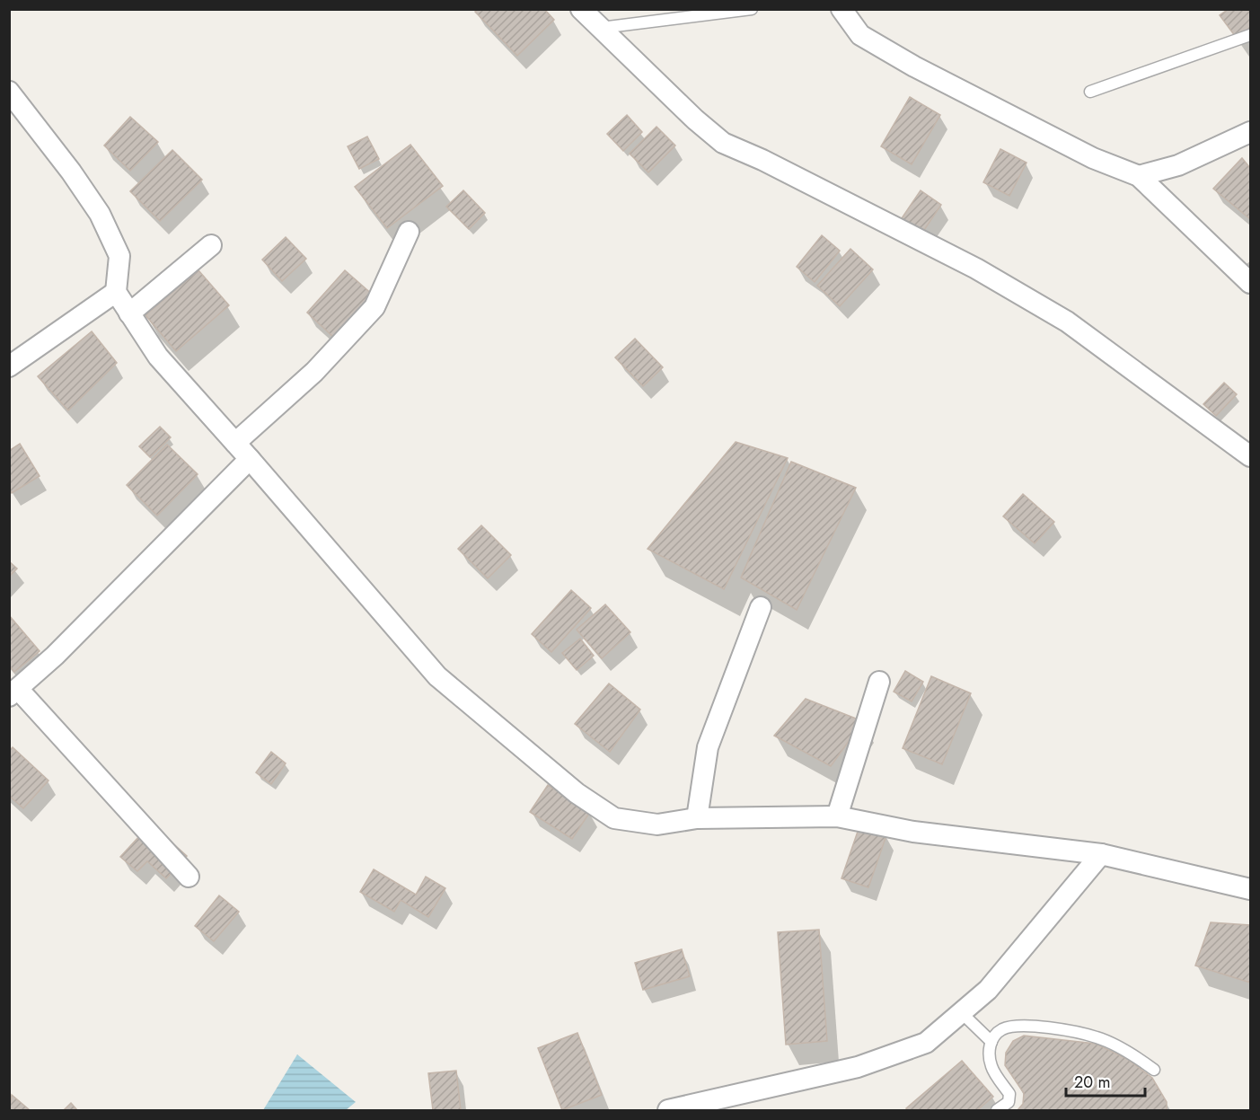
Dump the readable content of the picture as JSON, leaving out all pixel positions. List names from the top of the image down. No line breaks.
{"scale_bar":"20 m"}
